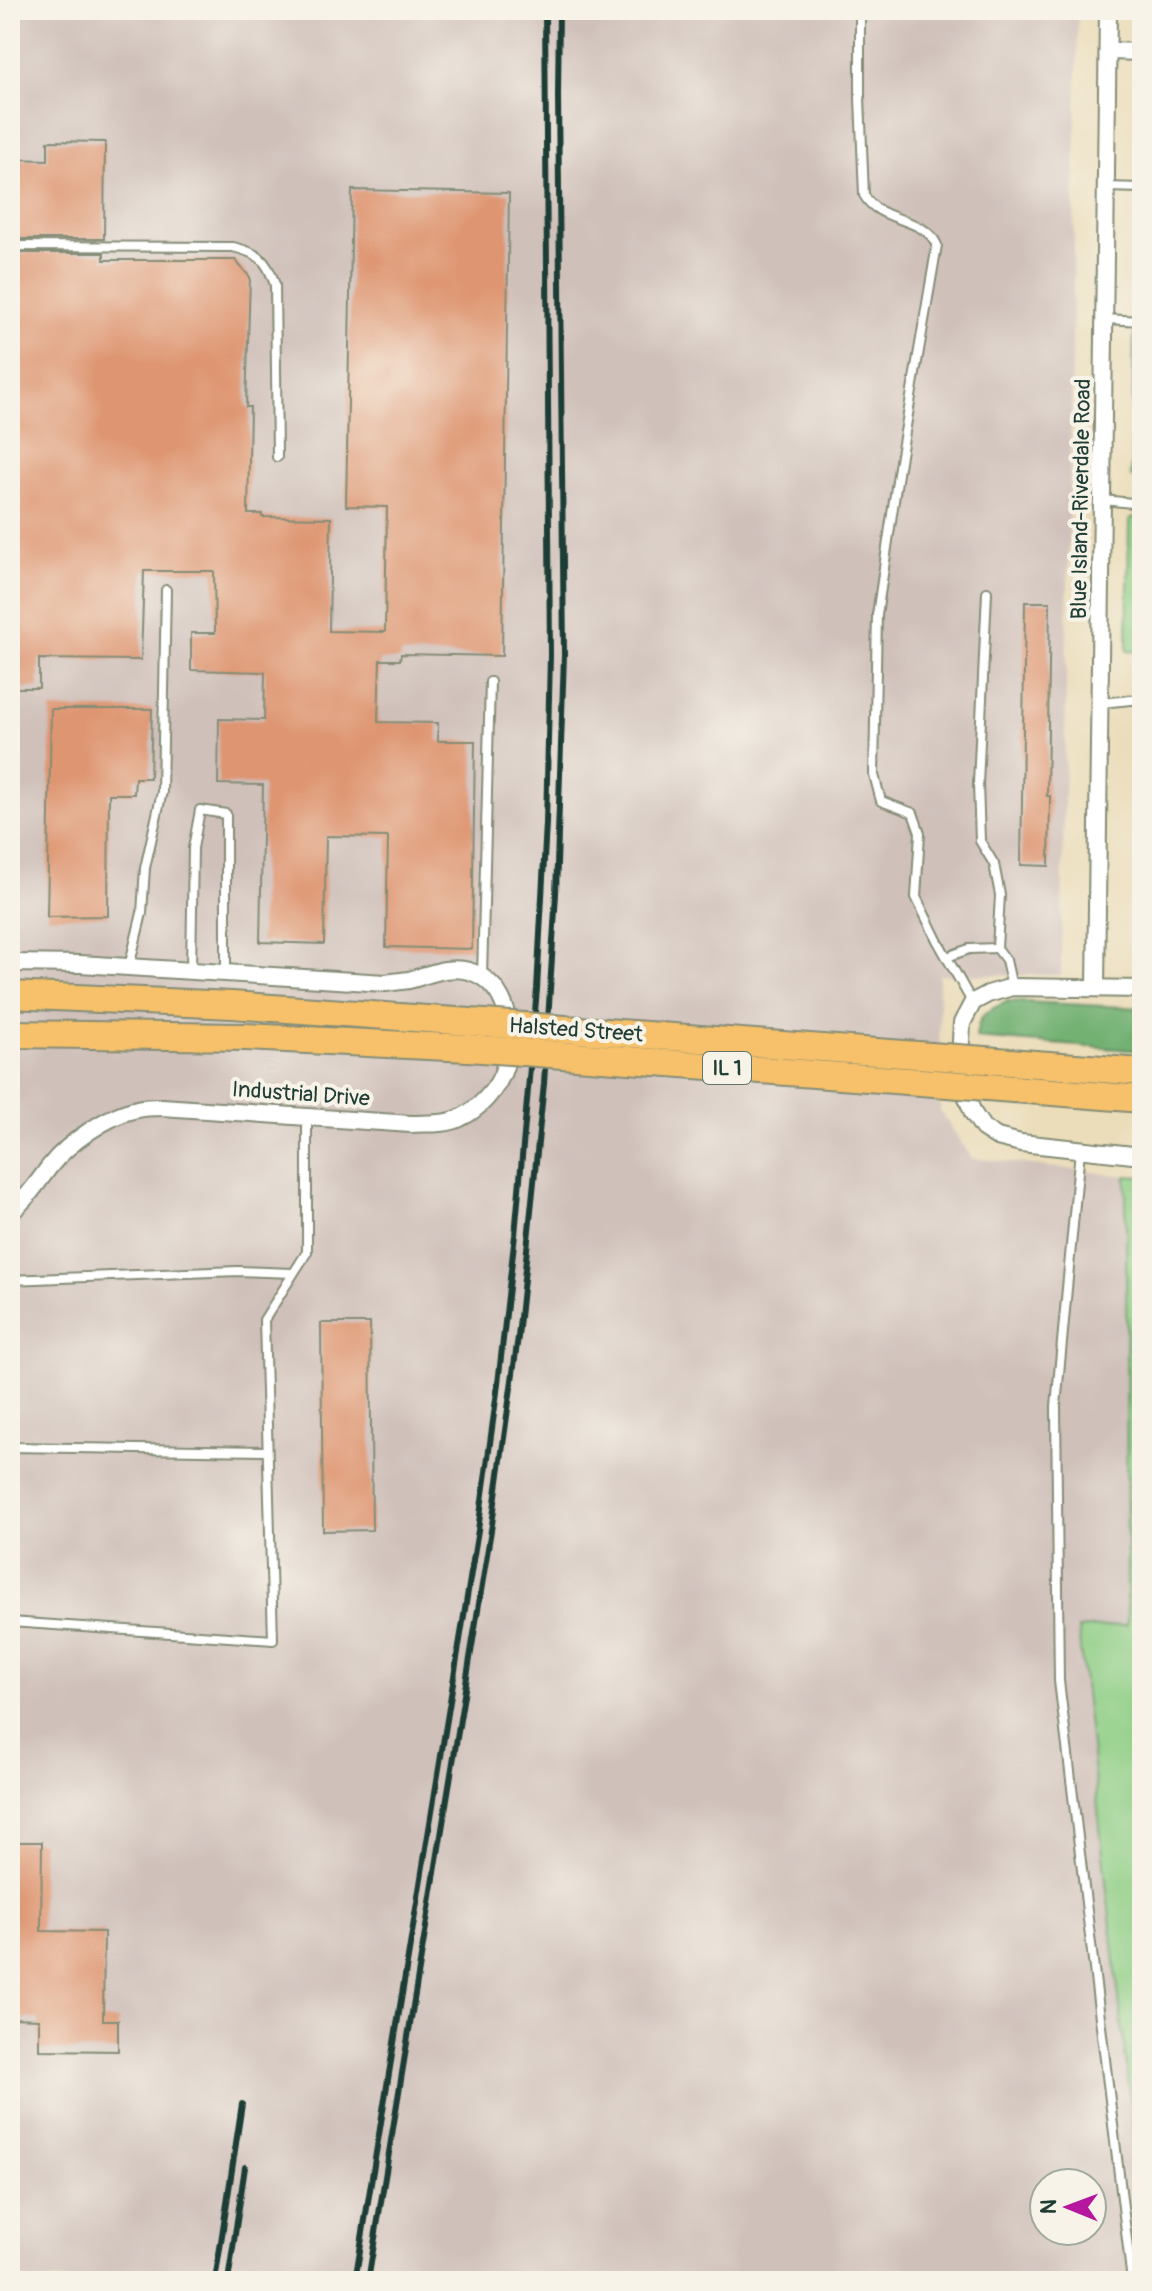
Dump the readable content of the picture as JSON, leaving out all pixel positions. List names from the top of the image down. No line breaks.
{"streets":{"main road":["Halsted Street","IL 1"],"street":["Blue Island-Riverdale Road","Industrial Drive"]},"north":"left"}
